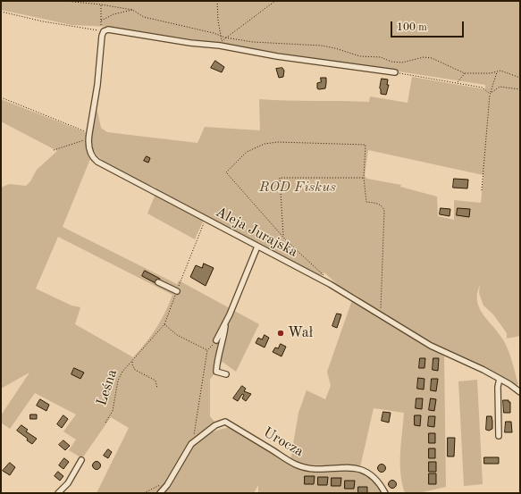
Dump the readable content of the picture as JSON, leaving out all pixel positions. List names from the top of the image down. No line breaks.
{"streets":{"street":["Aleja Jurajska","Urocza"],"path":["Leśna"]},"parks":["ROD Fiskus"],"places":["Wał"],"scale_bar":"100 m"}
